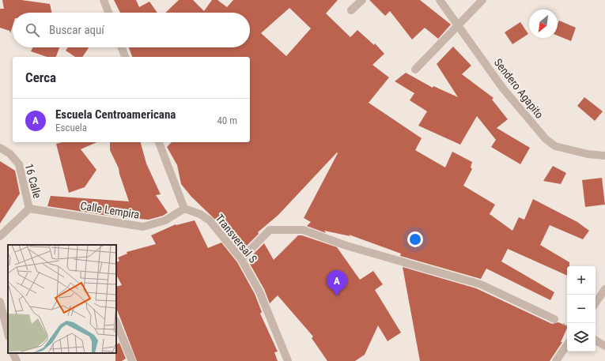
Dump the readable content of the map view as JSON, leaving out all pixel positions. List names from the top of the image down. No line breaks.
{"streets":{"street":["Sendero Agapito","16 Calle","Calle Lempira","Transversal S"]},"crossings":[["16 Calle","Calle Lempira"],["Calle Lempira","Transversal S"]],"north":"bottom left","page":{"search":"Buscar aquí","heading":"Cerca","list":[{"mark":"A","name":"Escuela Centroamericana","note":"Escuela","value":"40 m"}],"map_buttons":["+","−"],"pins":"A"}}
